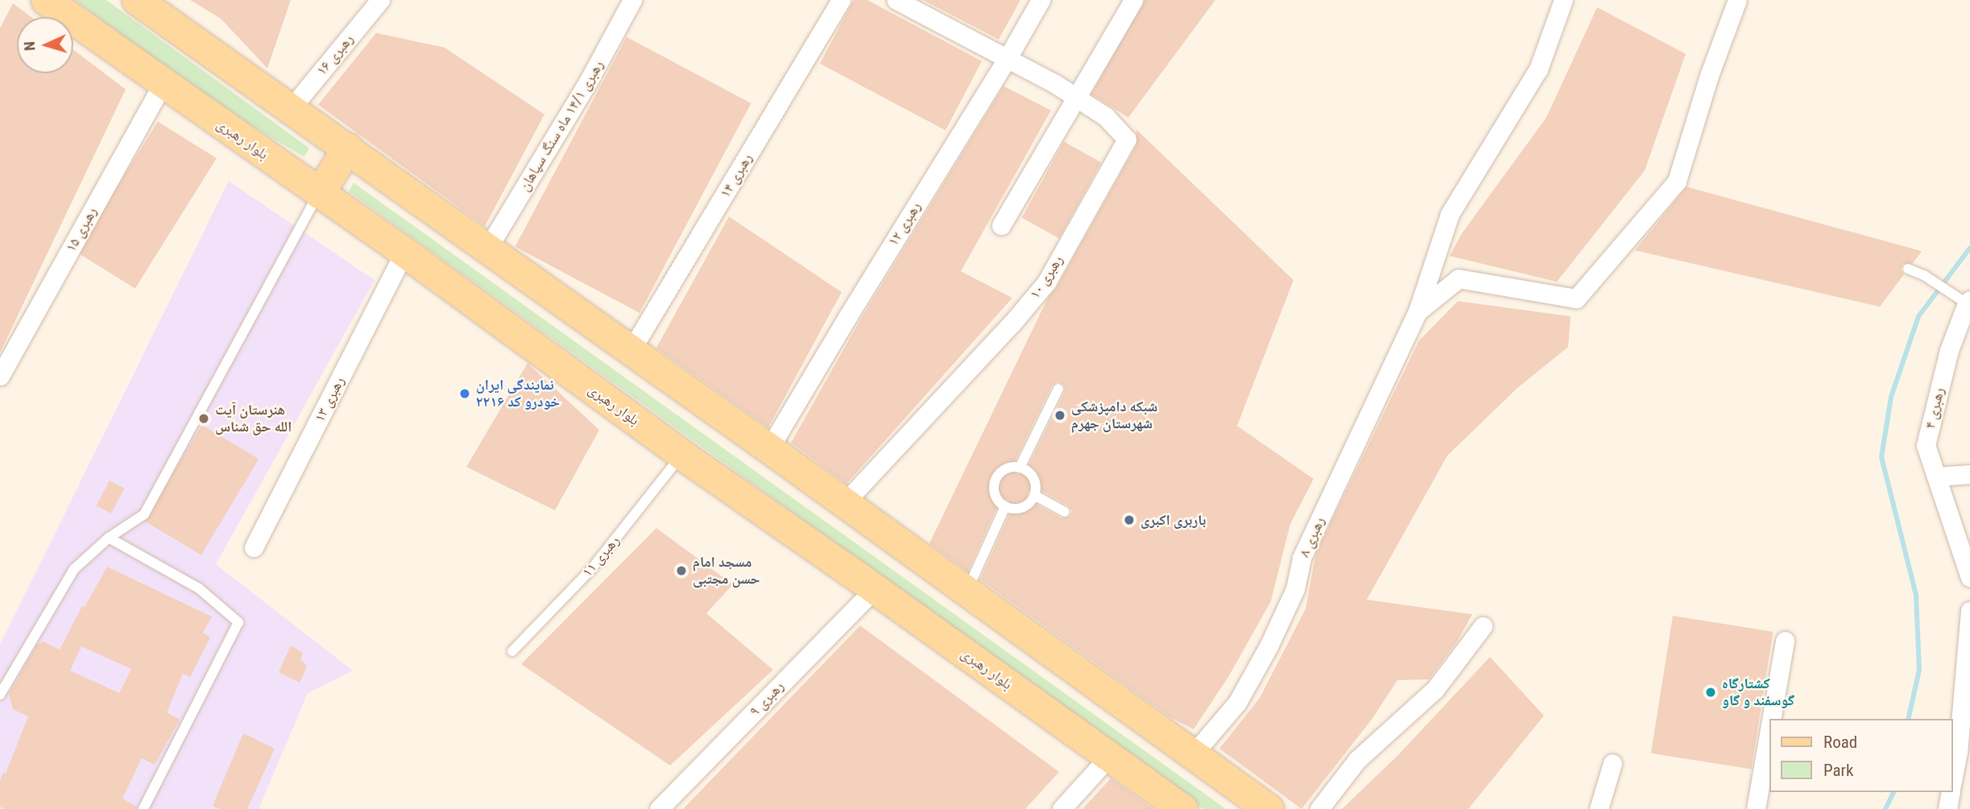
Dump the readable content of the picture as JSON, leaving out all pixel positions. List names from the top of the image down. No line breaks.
{"streets":{"main road":["بلوار رهبری"],"street":["رهبری ۱۶","رهبری ۱۴/۱ ماه سنگ سپاهان","رهبری ۱۴","رهبری ۱۲","رهبری ۱۵","رهبری ۱۰","رهبری ۱۳","رهبری ۴","رهبری ۸","رهبری ۹"],"lane":["رهبری ۱۱"]},"crossings":[["بلوار رهبری","رهبری ۱۵"],["بلوار رهبری","رهبری ۱۳"],["بلوار رهبری","رهبری ۱۱"],["بلوار رهبری","رهبری ۹"],["رهبری ۱۲","رهبری ۱۰"]],"places":["نمایندگی ایران خودرو کد ۲۲۱۶","شبکه دامپزشکی شهرستان جهرم","هنرستان آیت الله حق شناس","باربری اکبری","مسجد امام حسن مجتبی","کشتارگاه گوسفند و گاو"],"legend":["Road","Park"],"north":"left"}
